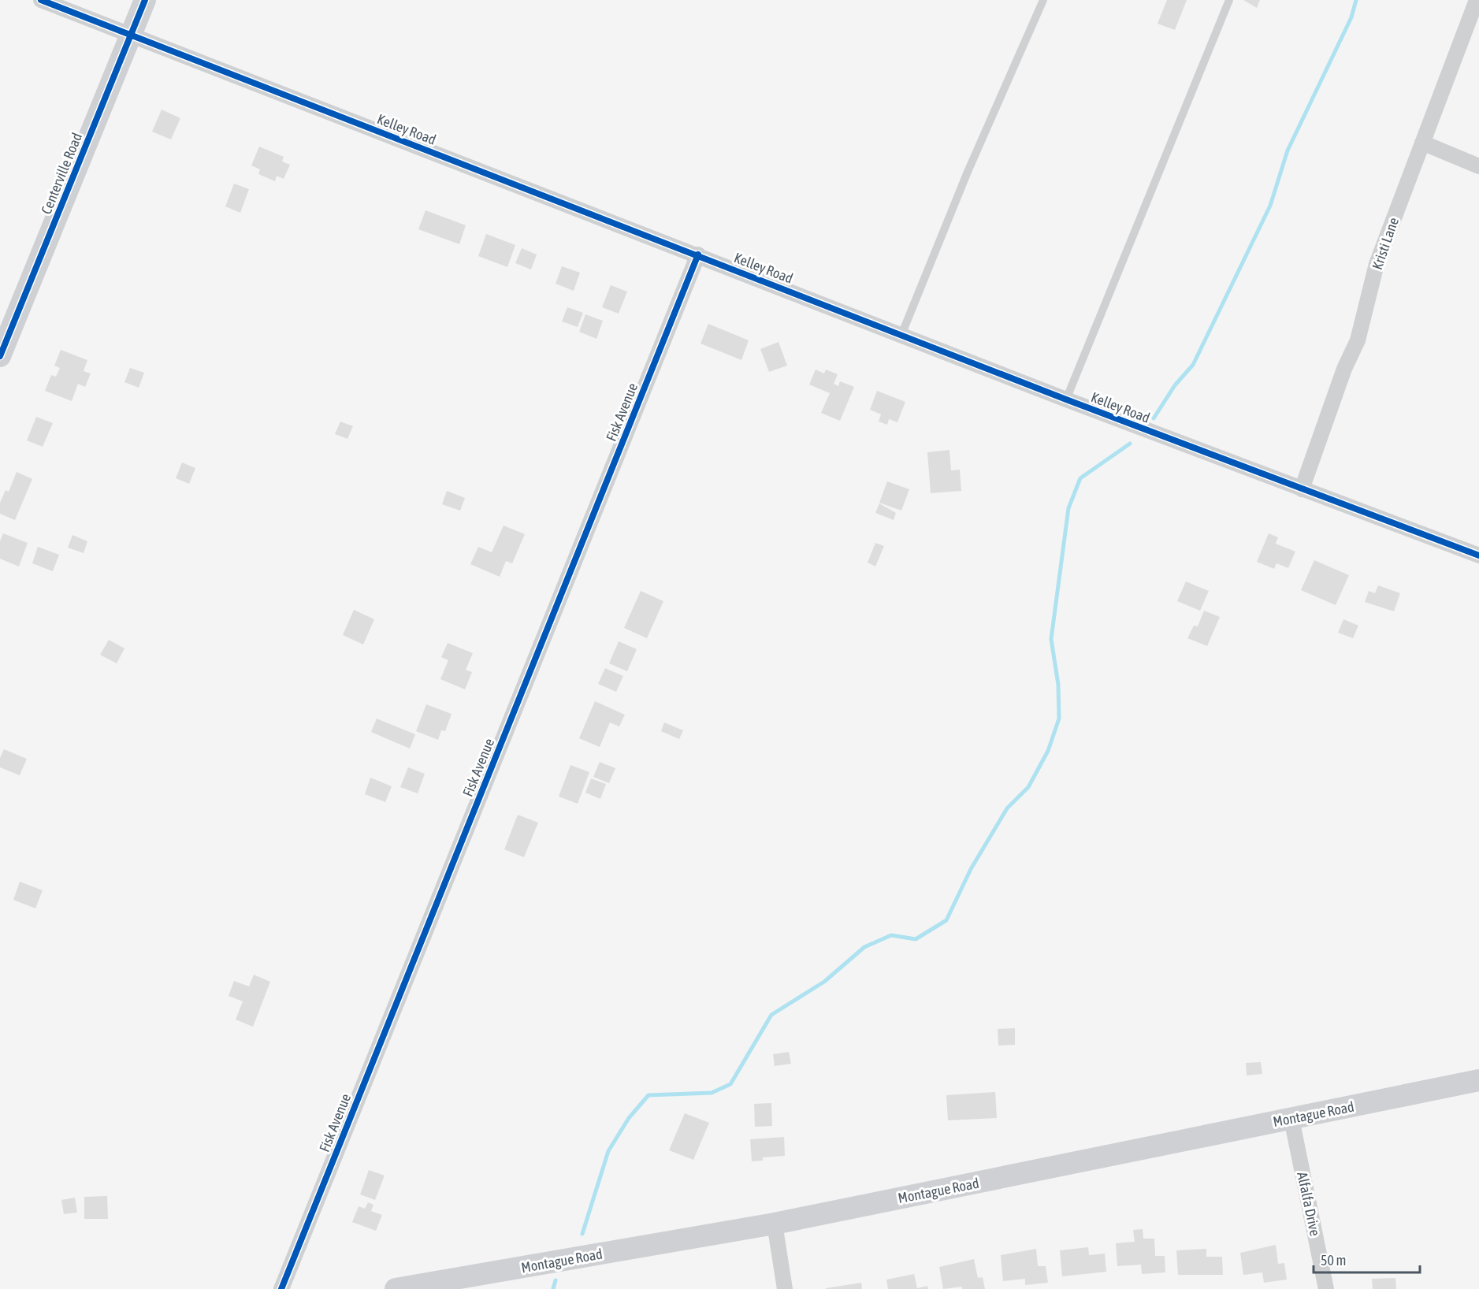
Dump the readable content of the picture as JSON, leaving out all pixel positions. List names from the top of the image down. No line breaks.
{"streets":{"main road":["Centerville Road","Montague Road"],"street":["Kelley Road","Kristi Lane","Fisk Avenue","Alfalfa Drive"]},"crossings":[["Kelley Road","Centerville Road"],["Kelley Road","Kristi Lane"],["Kelley Road","Fisk Avenue"],["Montague Road","Alfalfa Drive"]],"scale_bar":"50 m"}
